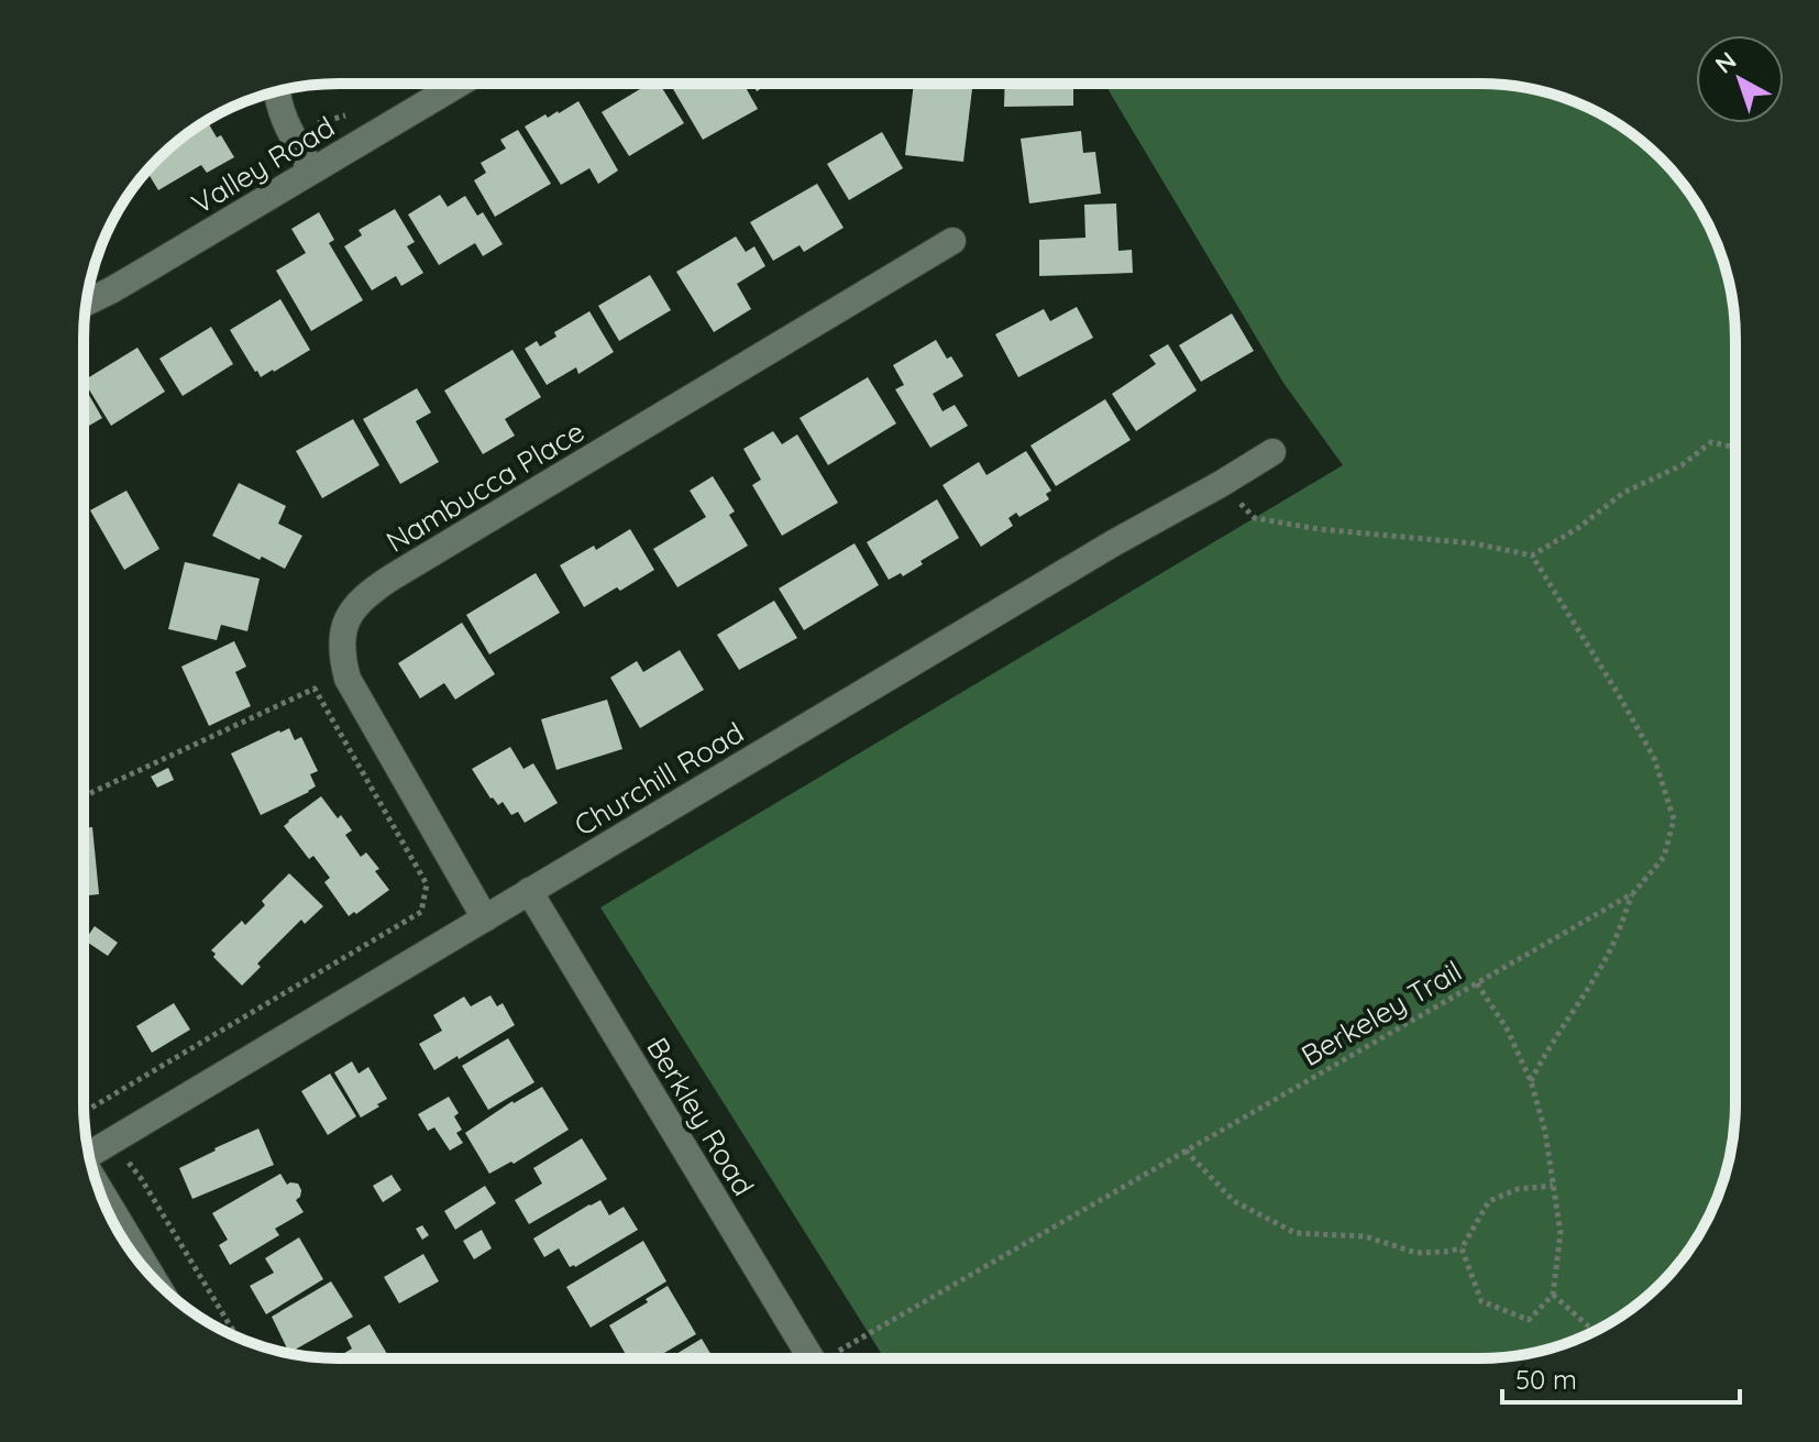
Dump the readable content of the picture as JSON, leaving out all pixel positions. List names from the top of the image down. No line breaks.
{"streets":{"street":["Valley Road","Nambucca Place","Churchill Road","Berkley Road"],"path":["Berkeley Trail"]},"crossings":[["Nambucca Place","Churchill Road"],["Churchill Road","Berkley Road"]],"scale_bar":"50 m","north":"top left"}
